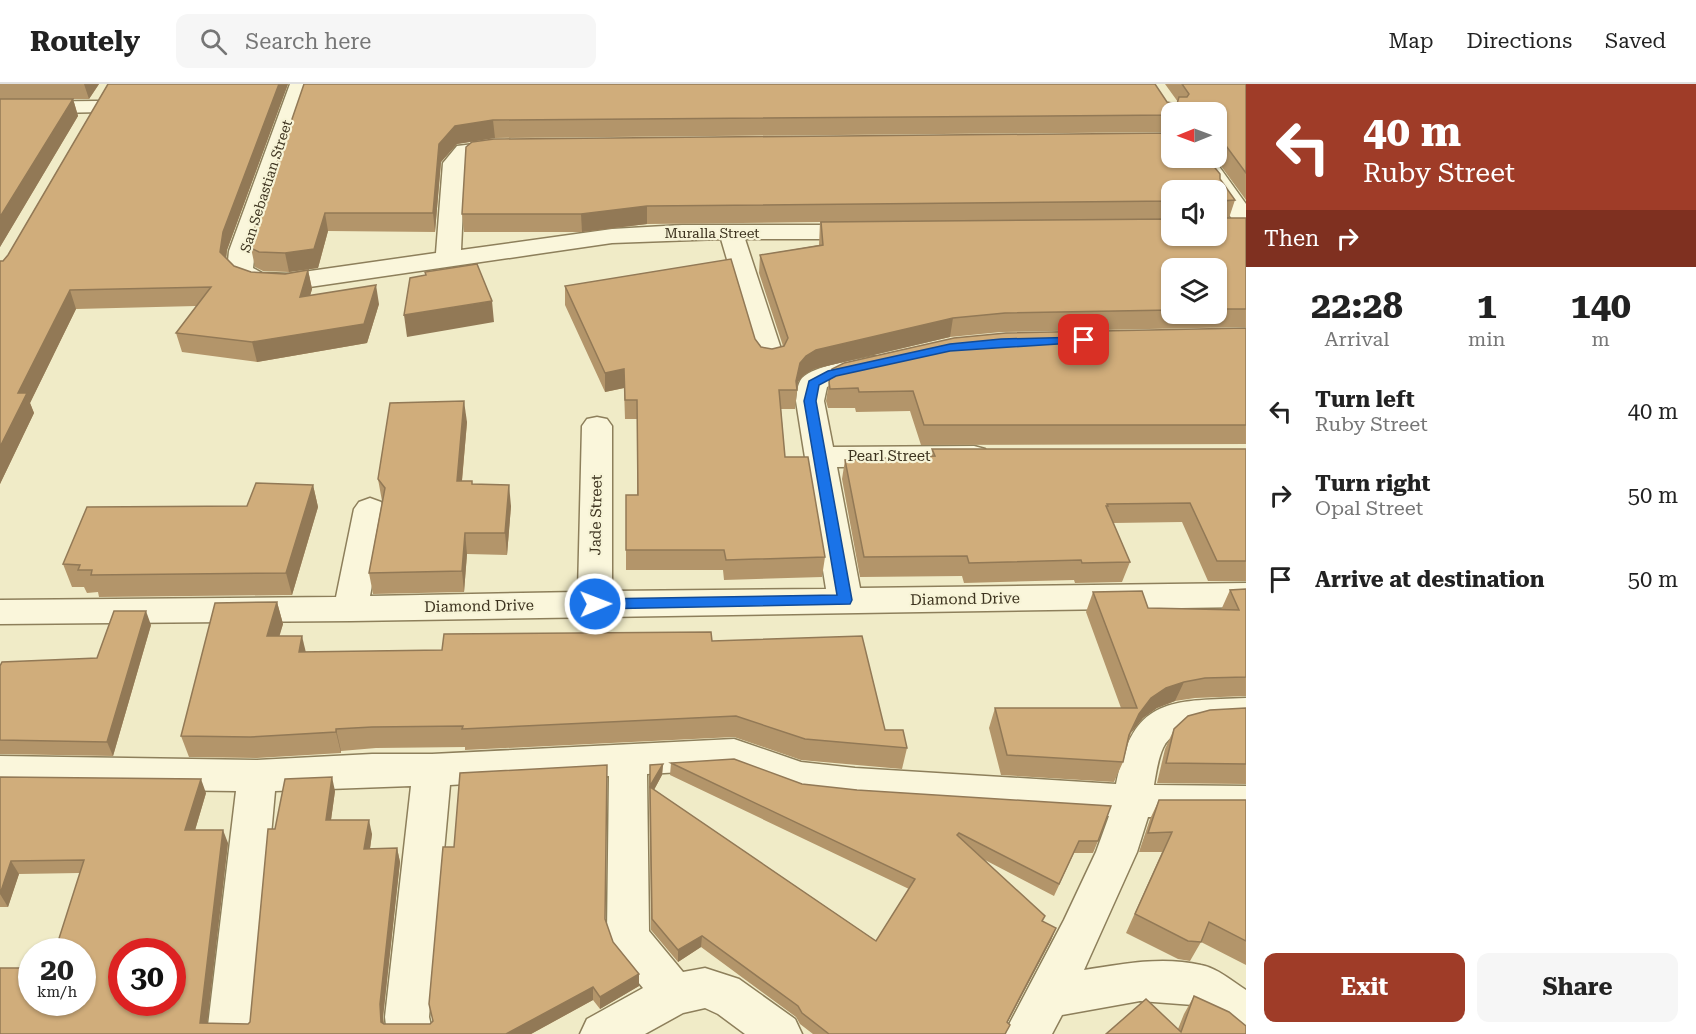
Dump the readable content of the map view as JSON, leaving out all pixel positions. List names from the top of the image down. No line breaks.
{"streets":{"street":["San Sebastian Street","Muralla Street","Pearl Street","Jade Street","Diamond Drive"]},"crossings":[["San Sebastian Street","Muralla Street"],["Jade Street","Diamond Drive"]],"north":"left","page":{"header":"Routely","search":"Search here","nav":["Map","Directions","Saved"],"turn":["40 m","Ruby Street"],"then":"Then","eta":["22:28","Arrival","1","min","140","m"],"list":[{"name":"Turn left","note":"Ruby Street","value":"40 m"},{"name":"Turn right","note":"Opal Street","value":"50 m"},{"name":"Arrive at destination","value":"50 m"}],"speed":"20 km/h","limit":"30","buttons":["Exit","Share"]}}
